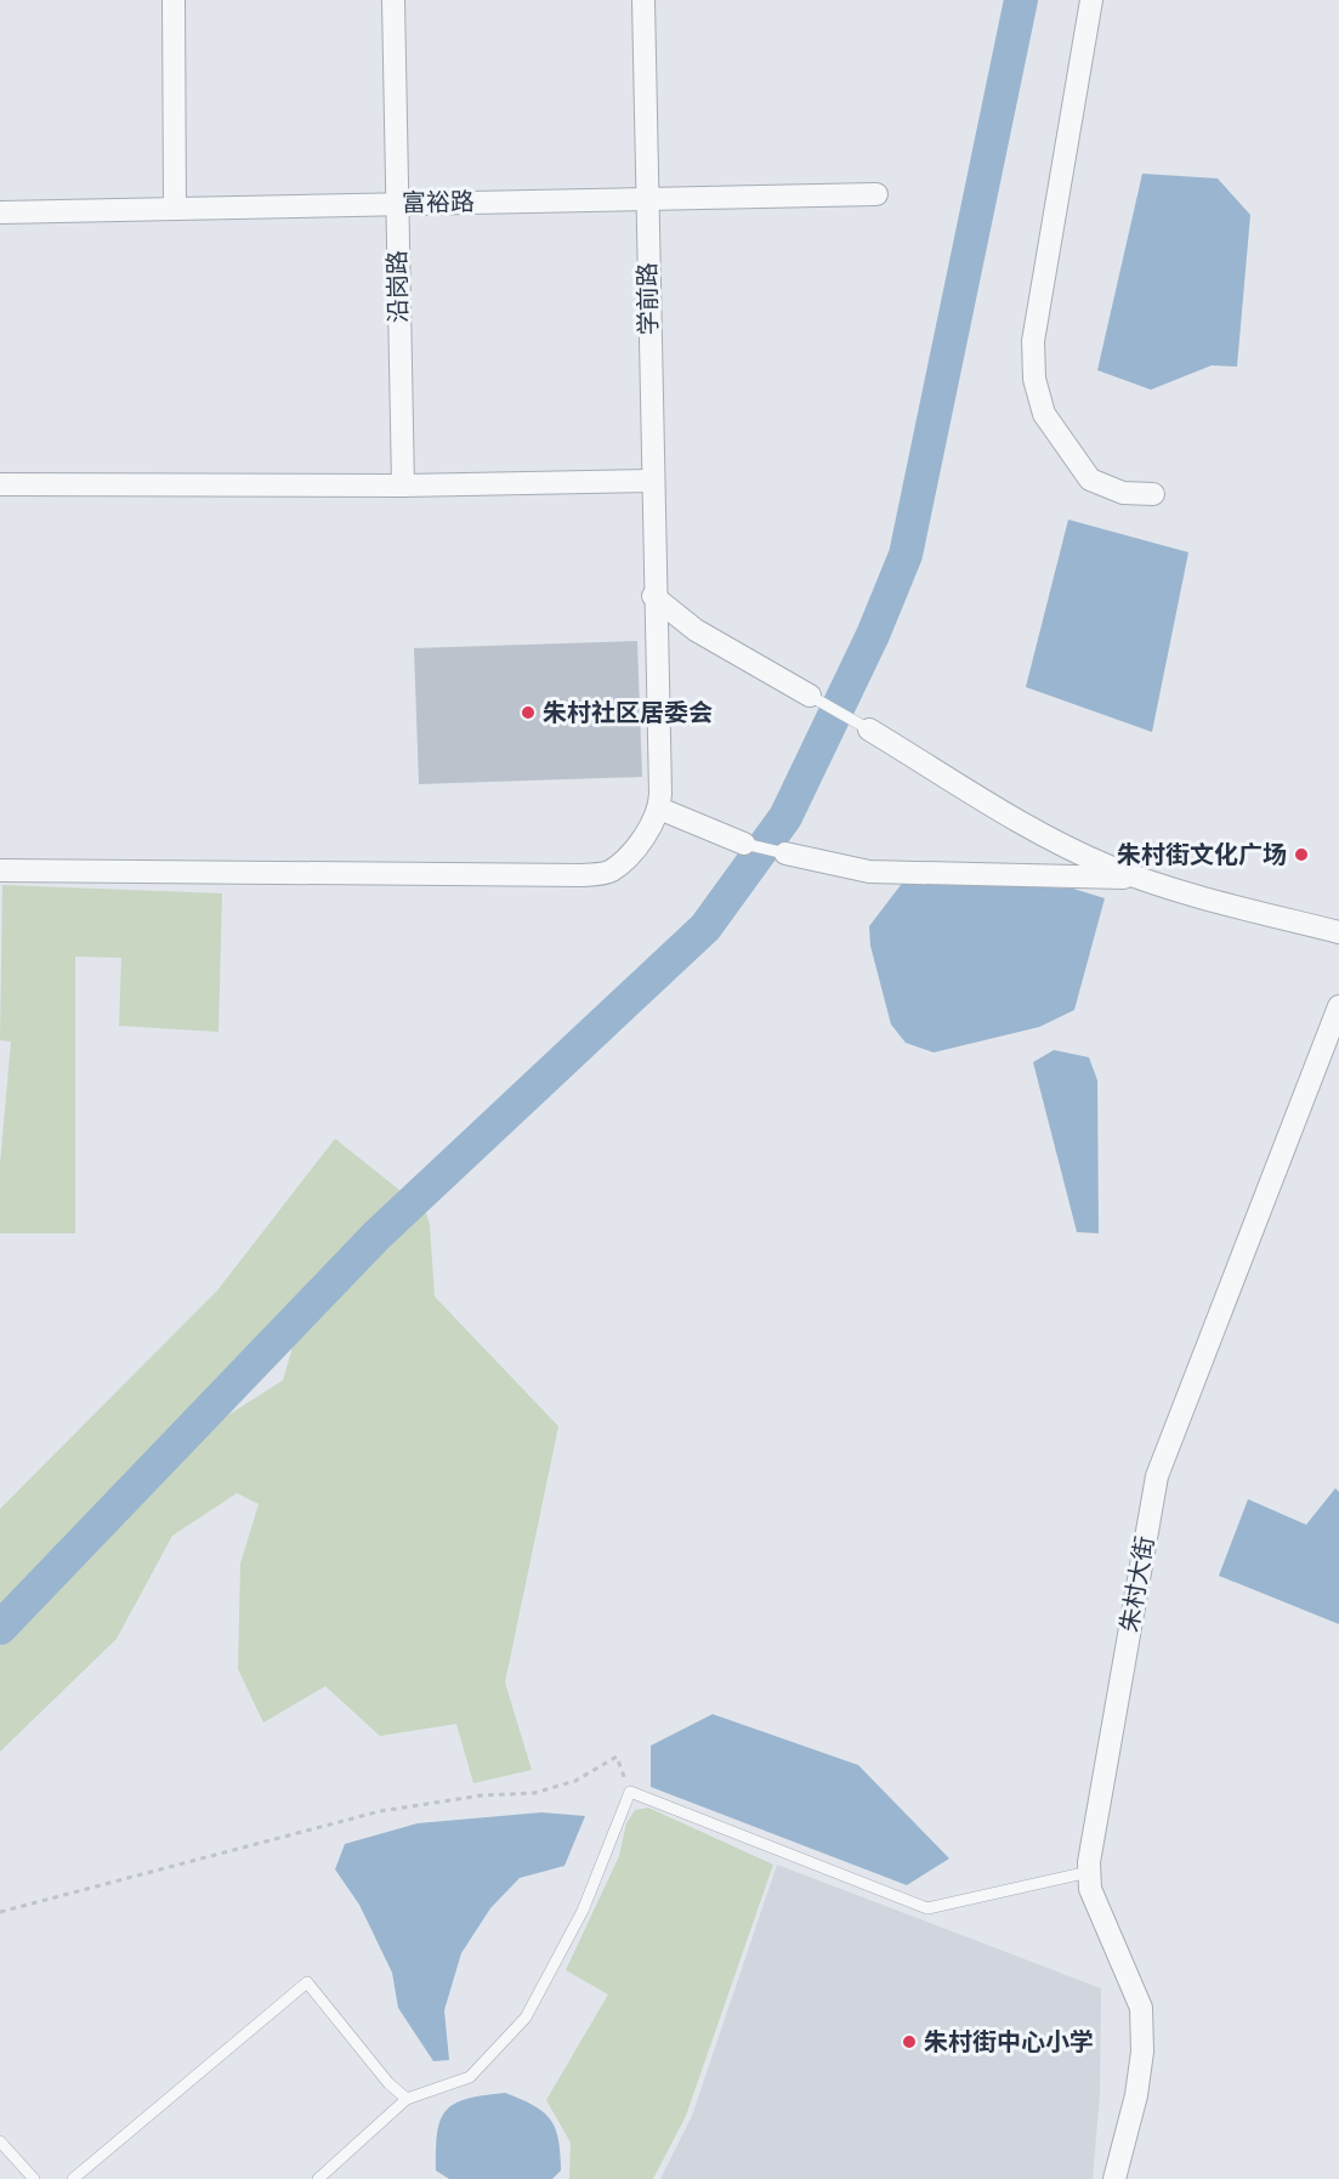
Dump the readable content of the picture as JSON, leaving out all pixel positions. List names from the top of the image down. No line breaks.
{"streets":{"street":["富裕路","沿岗路","学前路","朱村大街"]},"crossings":[["富裕路","沿岗路"],["富裕路","学前路"]],"places":["朱村社区居委会","朱村街文化广场","朱村街中心小学"]}
